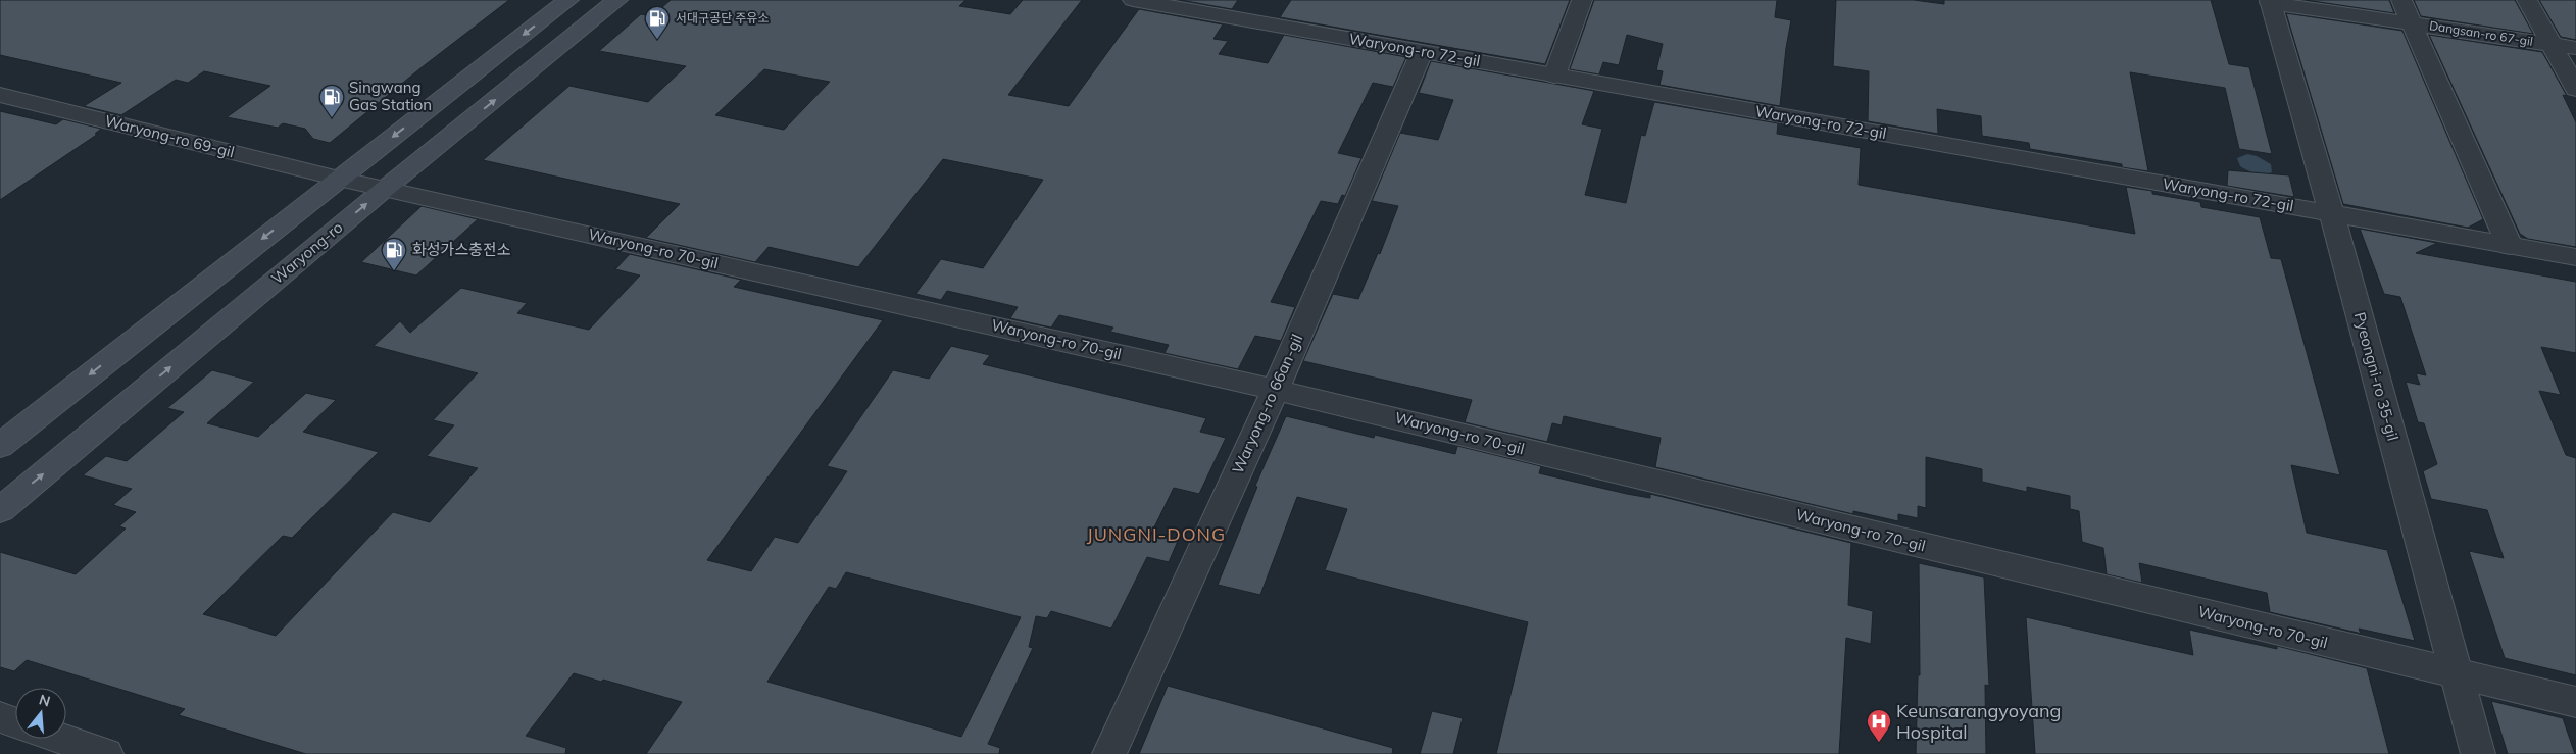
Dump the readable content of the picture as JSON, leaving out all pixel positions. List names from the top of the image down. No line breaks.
{"streets":{"main road":["Waryong-ro"],"street":["Dangsan-ro 67-gil","Waryong-ro 72-gil","Waryong-ro 69-gil","Waryong-ro 70-gil","Pyeongni-ro 35-gil","Waryong-ro 66an-gil"]},"crossings":[["Dangsan-ro 67-gil","Pyeongni-ro 35-gil"],["Waryong-ro 72-gil","Pyeongni-ro 35-gil"],["Waryong-ro 72-gil","Waryong-ro 66an-gil"],["Waryong-ro 69-gil","Waryong-ro 70-gil"],["Waryong-ro 70-gil","Waryong-ro"],["Waryong-ro 70-gil","Pyeongni-ro 35-gil"],["Waryong-ro 70-gil","Waryong-ro 66an-gil"]],"districts":["JUNGNI-DONG"],"places":{"fuel station":["서대구공단 주유소","Singwang Gas Station","화성가스충전소"],"hospital":["Keunsarangyoyang Hospital"]},"north":"top"}
